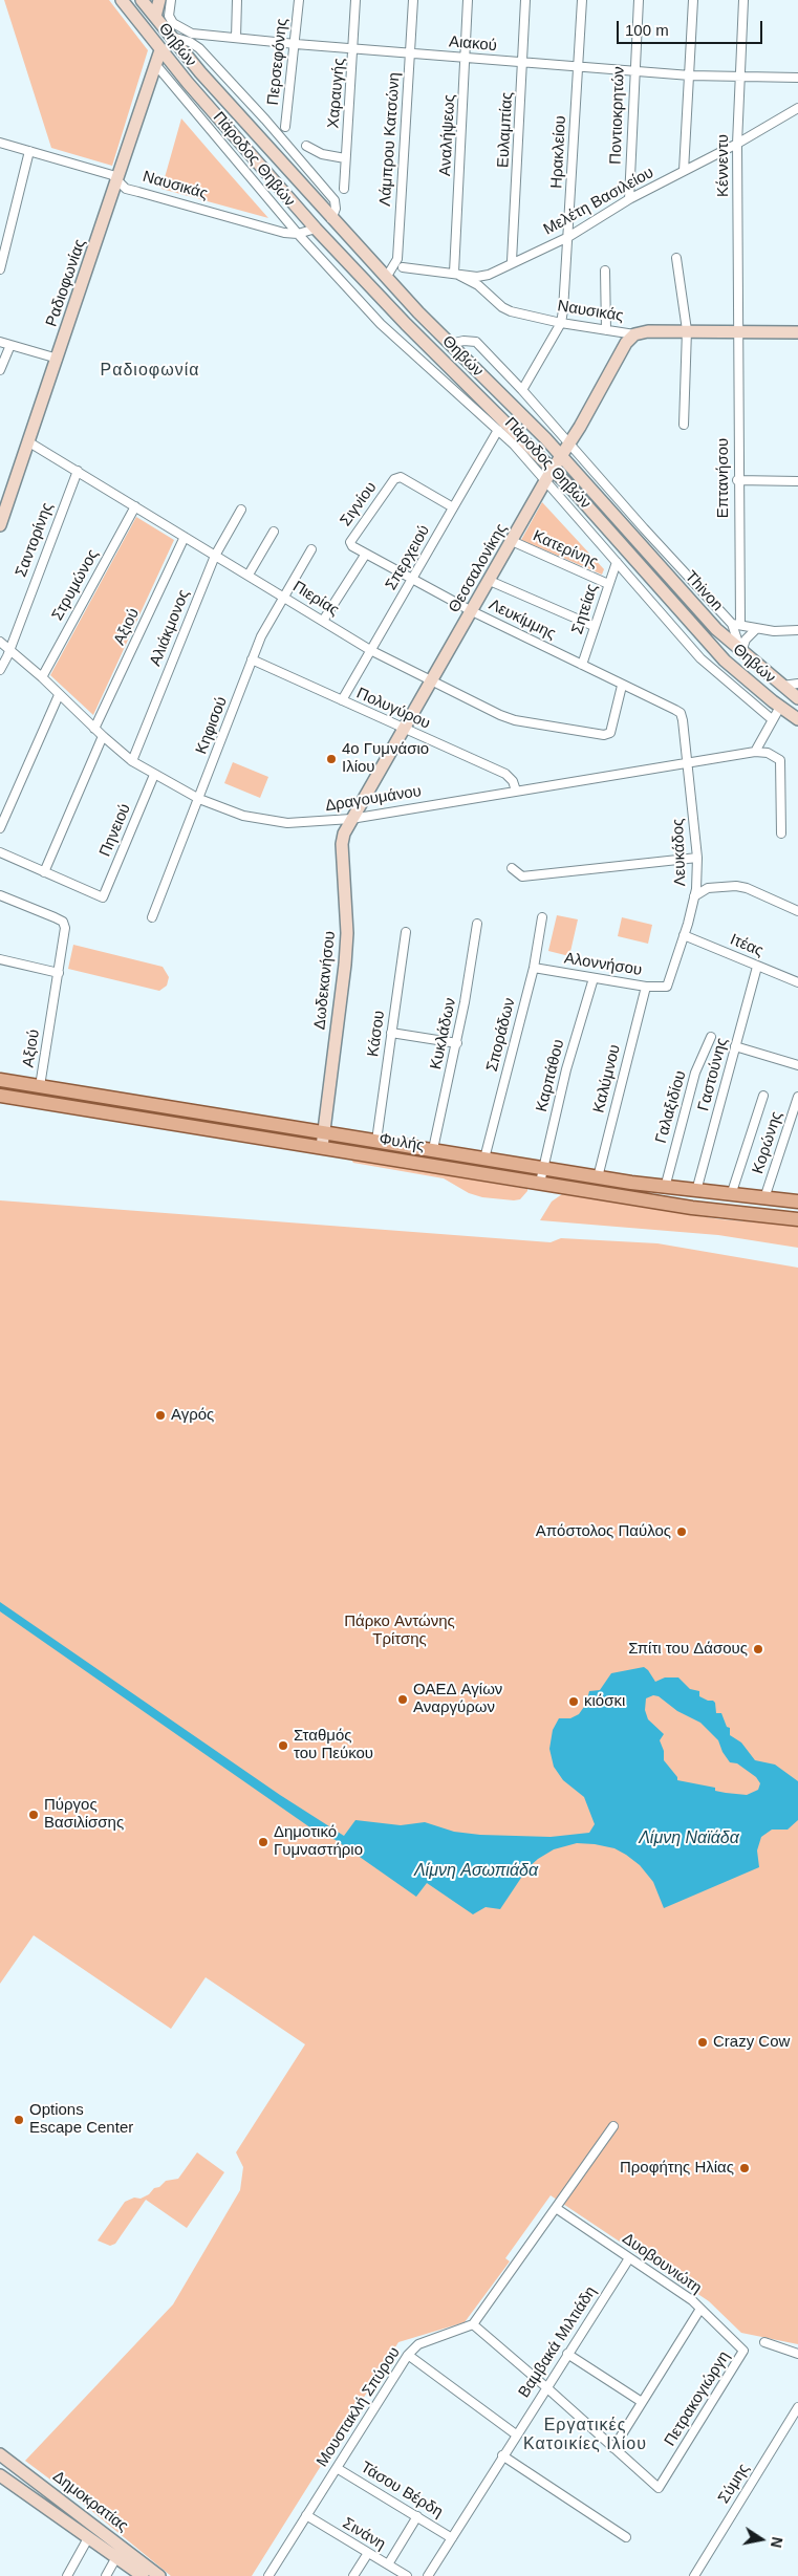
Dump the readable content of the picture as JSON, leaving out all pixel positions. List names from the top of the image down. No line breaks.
{"streets":{"main road":["Θηβών","Ναυσικάς","Ραδιοφωνίας","Θεσσαλονίκης","Δωδεκανήσου","Φυλής","Δημοκρατίας"],"street":["Αιακού","Περσεφόνης","Χαραυγής","Ποντιοκρητών","Ευλαμπίας","Αναλήψεως","Λάμπρου Κατσώνη","Ηρακλείου","Πάροδος Θηβών","Κέννεντυ","Μελέτη Βασιλείου","Επτανήσου","Σιγνίου","Σαντορίνης","Κατερίνης","Σπερχειού","Στρυμώνος","Πιερίας","Σητείας","Λευκίμμης","Αξιού","Αλιάκμονος","Πολυγύρου","Κηφισού","Δραγουμάνου","Πηνειού","Λευκάδος","Ιτέας","Αλοννήσου","Κάσου","Κυκλάδων","Σποράδων","Γαστούνης","Καρπάθου","Καλύμνου","Γαλαξιδίου","Κορώνης","Δυοβουνιώτη","Βαμβακά Μιλτιάδη","Πετρακογιώργη","Μουστακλή Σπύρου","Σύμης","Τάσου Βέρδη","Σινάνη"]},"crossings":[["Αιακού","Περσεφόνης"],["Αιακού","Χαραυγής"],["Αιακού","Ποντιοκρητών"],["Αιακού","Ευλαμπίας"],["Αιακού","Αναλήψεως"],["Αιακού","Λάμπρου Κατσώνη"],["Αιακού","Ηρακλείου"],["Αιακού","Κέννεντυ"],["Θηβών","Λάμπρου Κατσώνη"],["Θηβών","Πάροδος Θηβών"],["Θηβών","Ναυσικάς"],["Θηβών","Ραδιοφωνίας"],["Θηβών","Θεσσαλονίκης"],["Ποντιοκρητών","Μελέτη Βασιλείου"],["Ευλαμπίας","Μελέτη Βασιλείου"],["Αναλήψεως","Ναυσικάς"],["Αναλήψεως","Μελέτη Βασιλείου"],["Ηρακλείου","Πάροδος Θηβών"],["Ηρακλείου","Ναυσικάς"],["Ηρακλείου","Μελέτη Βασιλείου"],["Πάροδος Θηβών","Ναυσικάς"],["Πάροδος Θηβών","Ραδιοφωνίας"],["Πάροδος Θηβών","Επτανήσου"],["Πάροδος Θηβών","Σπερχειού"],["Πάροδος Θηβών","Θεσσαλονίκης"],["Πάροδος Θηβών","Σητείας"],["Κέννεντυ","Ναυσικάς"],["Κέννεντυ","Μελέτη Βασιλείου"],["Κέννεντυ","Επτανήσου"],["Ναυσικάς","Μελέτη Βασιλείου"],["Ναυσικάς","Ραδιοφωνίας"],["Ναυσικάς","Επτανήσου"],["Ναυσικάς","Θεσσαλονίκης"],["Ραδιοφωνίας","Πιερίας"],["Σιγνίου","Σπερχειού"],["Σιγνίου","Λευκίμμης"],["Σαντορίνης","Πιερίας"],["Σαντορίνης","Δραγουμάνου"],["Κατερίνης","Θεσσαλονίκης"],["Κατερίνης","Σητείας"],["Σπερχειού","Πιερίας"],["Σπερχειού","Λευκίμμης"],["Σπερχειού","Πολυγύρου"],["Θεσσαλονίκης","Πιερίας"],["Θεσσαλονίκης","Λευκίμμης"],["Θεσσαλονίκης","Πολυγύρου"],["Θεσσαλονίκης","Δραγουμάνου"],["Θεσσαλονίκης","Δωδεκανήσου"],["Στρυμώνος","Πιερίας"],["Στρυμώνος","Δραγουμάνου"],["Πιερίας","Λευκίμμης"],["Πιερίας","Αξιού"],["Πιερίας","Αλιάκμονος"],["Πιερίας","Κηφισού"],["Σητείας","Λευκίμμης"],["Λευκίμμης","Λευκάδος"],["Αξιού","Δραγουμάνου"],["Αξιού","Φυλής"],["Αλιάκμονος","Δραγουμάνου"],["Πολυγύρου","Κηφισού"],["Πολυγύρου","Δραγουμάνου"],["Κηφισού","Δραγουμάνου"],["Δραγουμάνου","Πηνειού"],["Δραγουμάνου","Λευκάδος"],["Δραγουμάνου","Δωδεκανήσου"],["Λευκάδος","Ιτέας"],["Λευκάδος","Αλοννήσου"],["Ιτέας","Γαστούνης"],["Αλοννήσου","Σποράδων"],["Αλοννήσου","Καρπάθου"],["Αλοννήσου","Καλύμνου"],["Δωδεκανήσου","Φυλής"],["Κάσου","Φυλής"],["Κυκλάδων","Φυλής"],["Σποράδων","Φυλής"],["Γαστούνης","Φυλής"],["Καρπάθου","Φυλής"],["Καλύμνου","Φυλής"],["Γαλαξιδίου","Φυλής"],["Φυλής","Κορώνης"],["Δυοβουνιώτη","Βαμβακά Μιλτιάδη"],["Δυοβουνιώτη","Πετρακογιώργη"],["Βαμβακά Μιλτιάδη","Τάσου Βέρδη"],["Μουστακλή Σπύρου","Τάσου Βέρδη"],["Μουστακλή Σπύρου","Σινάνη"]],"districts":["Ραδιοφωνία","Εργατικές Κατοικίες Ιλίου"],"water":["Λίμνη Ναϊάδα","Λίμνη Ασωπιάδα"],"parks":["Πάρκο Αντώνης Τρίτσης"],"places":["4ο Γυμνάσιο Ιλίου","Αγρός","Απόστολος Παύλος","Σπίτι του Δάσους","ΟΑΕΔ Αγίων Αναργύρων","κιόσκι","Σταθμός του Πεύκου","Πύργος Βασιλίσσης","Δημοτικό Γυμναστήριο","Crazy Cow","Options Escape Center","Προφήτης Ηλίας"],"scale_bar":"100 m","north":"right"}
